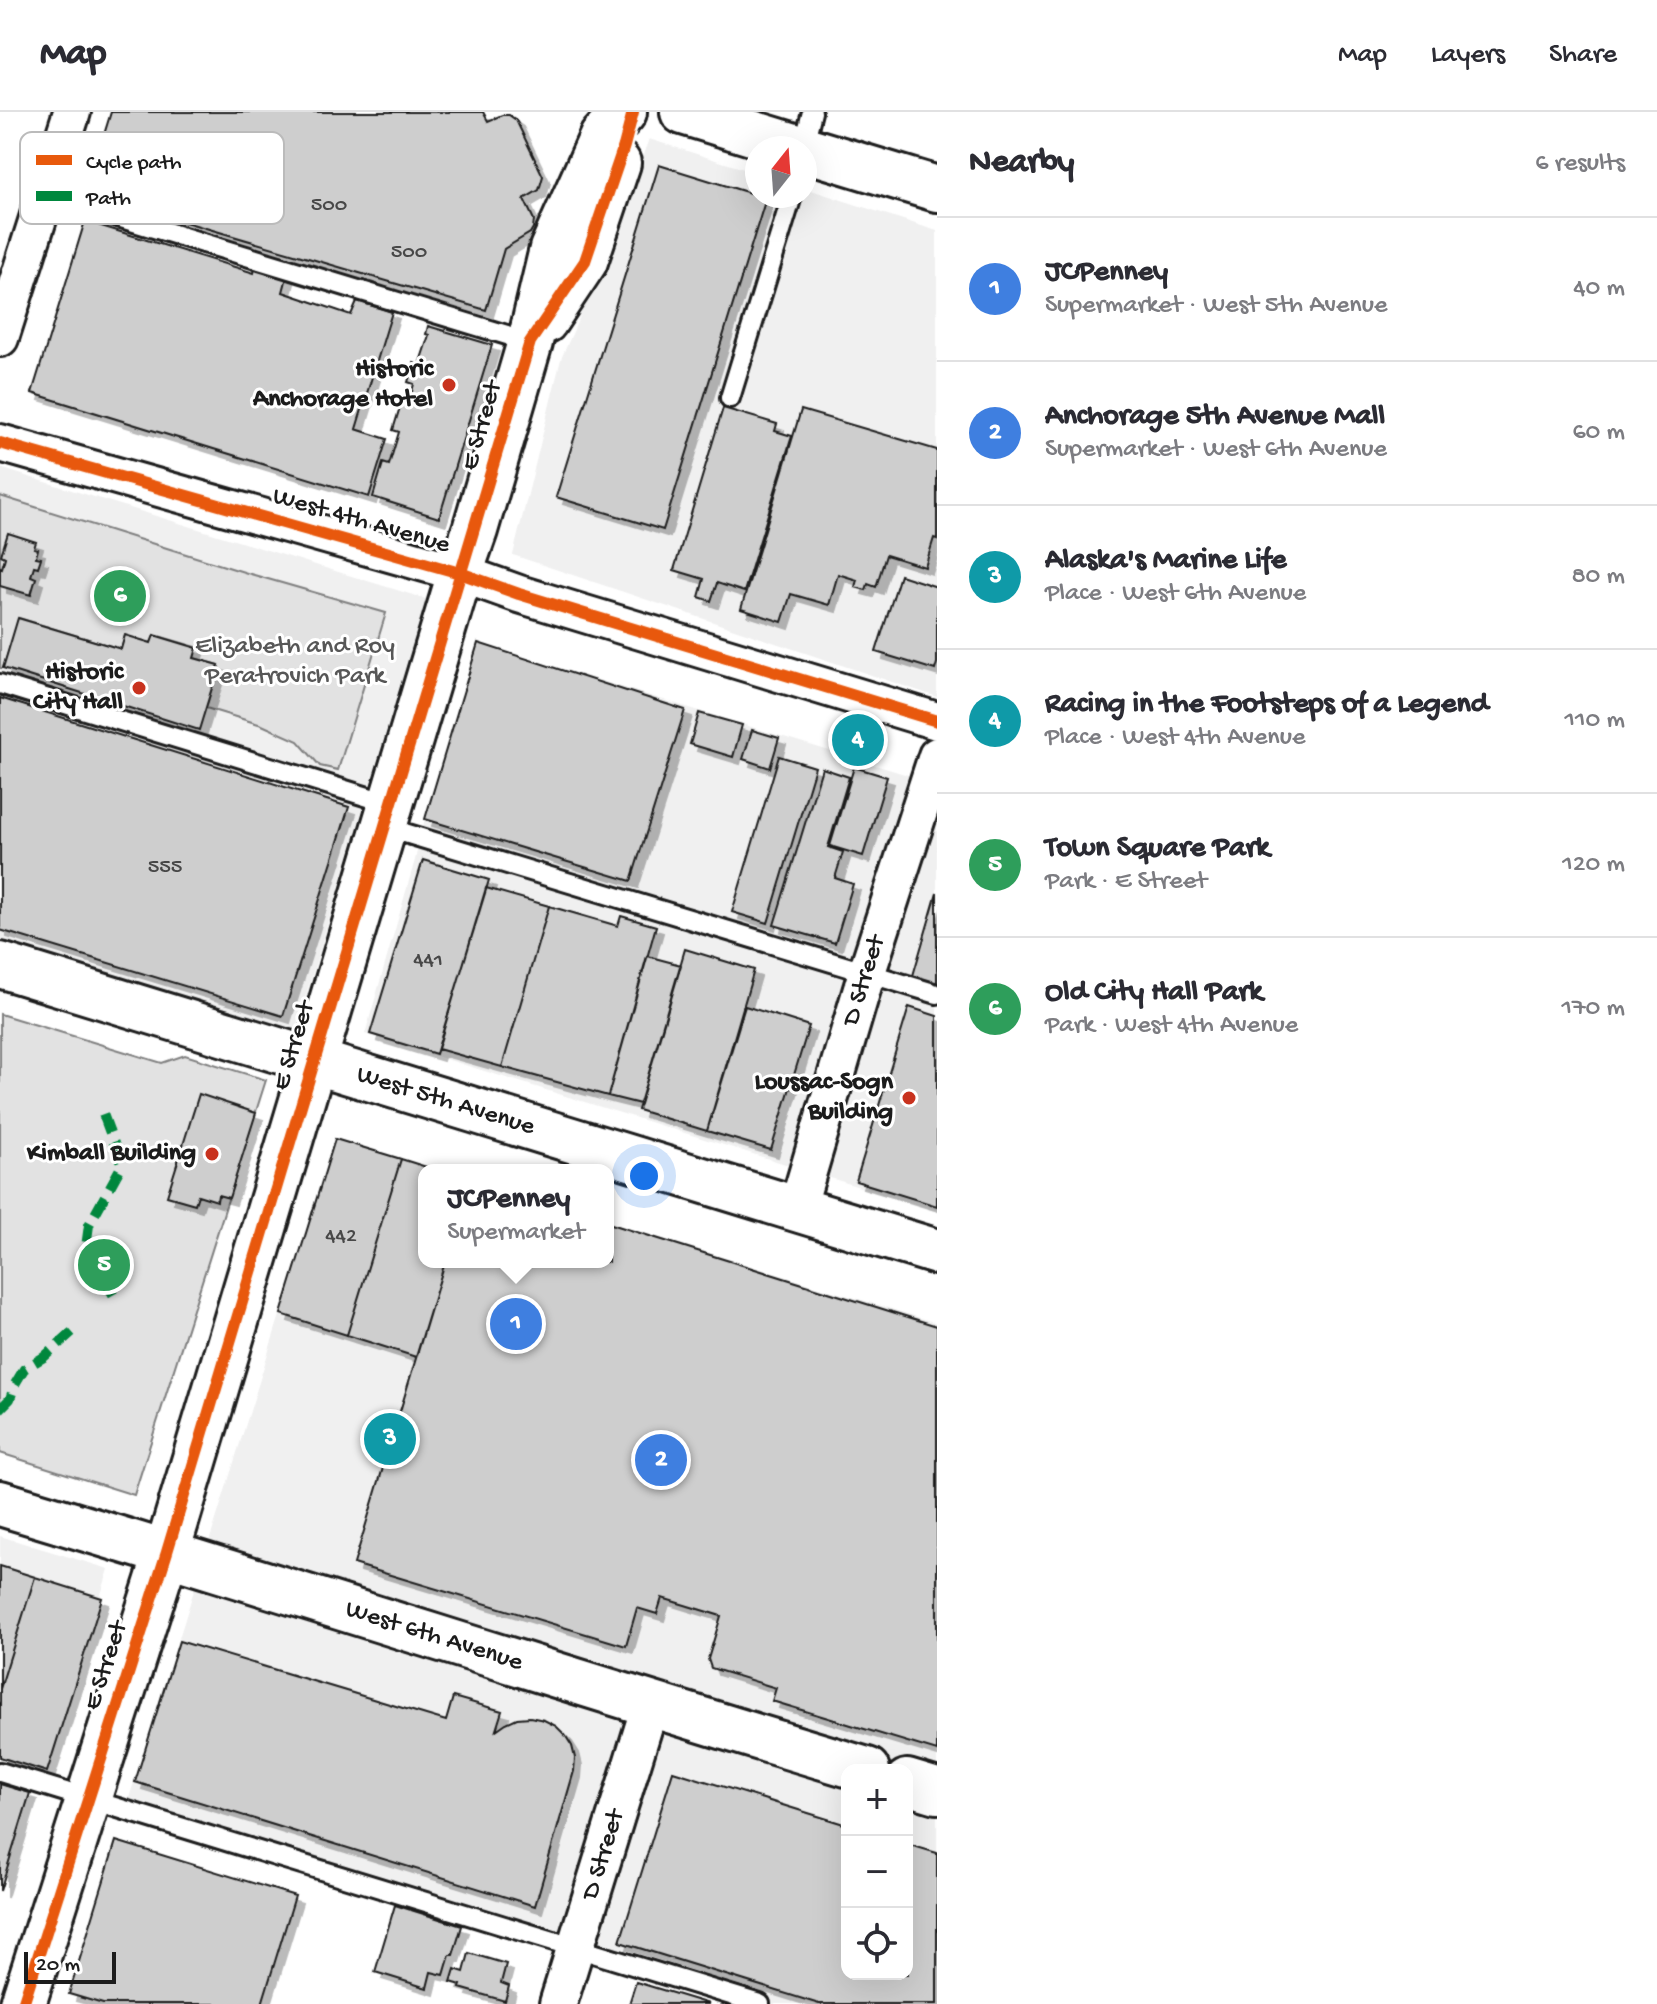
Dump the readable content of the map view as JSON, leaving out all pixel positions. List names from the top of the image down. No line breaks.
{"streets":{"street":["E Street","West 4th Avenue","D Street","West 5th Avenue","West 6th Avenue"]},"crossings":[["E Street","West 4th Avenue"],["E Street","West 5th Avenue"],["E Street","West 6th Avenue"],["D Street","West 5th Avenue"],["D Street","West 6th Avenue"]],"parks":["Elizabeth and Roy Peratrovich Park"],"places":["Historic Anchorage Hotel","Historic City Hall","Loussac-Sogn Building","Kimball Building"],"house_numbers":["500","500","555","441","442"],"legend":["Cycle path","Path"],"scale_bar":"20 m","north":"top","page":{"header":"Map","nav":["Map","Layers","Share"],"heading":["Nearby","6 results"],"list":[{"mark":"1","name":"JCPenney","note":"Supermarket · West 5th Avenue","value":"40 m"},{"mark":"2","name":"Anchorage 5th Avenue Mall","note":"Supermarket · West 6th Avenue","value":"60 m"},{"mark":"3","name":"Alaska's Marine Life","note":"Place · West 6th Avenue","value":"80 m"},{"mark":"4","name":"Racing in the Footsteps of a Legend","note":"Place · West 4th Avenue","value":"110 m"},{"mark":"5","name":"Town Square Park","note":"Park · E Street","value":"120 m"},{"mark":"6","name":"Old City Hall Park","note":"Park · West 4th Avenue","value":"170 m"}],"pins":["6","4","5","1","3","2"],"popup":["JCPenney","Supermarket"],"map_buttons":["+","−"],"scale":"20 m"}}
